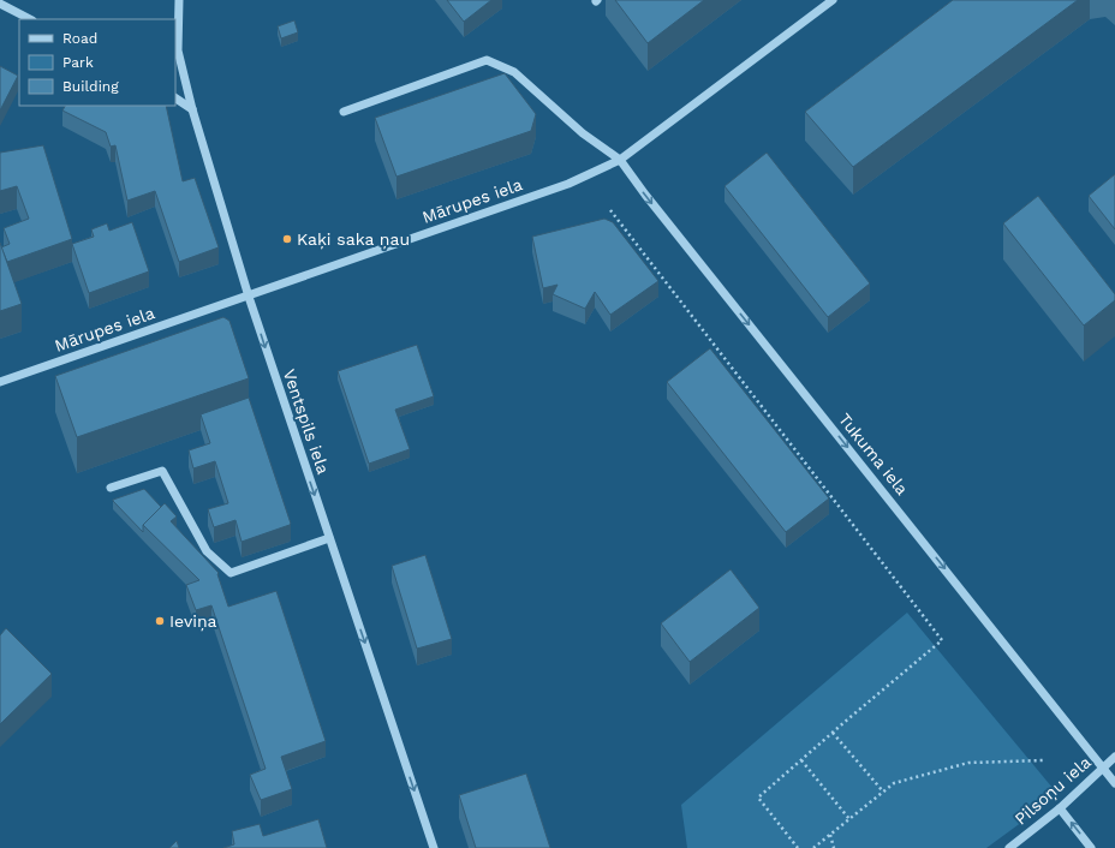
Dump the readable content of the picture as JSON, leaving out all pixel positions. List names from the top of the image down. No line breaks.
{"streets":{"street":["Mārupes iela","Ventspils iela","Tukuma iela","Pilsoņu iela"]},"crossings":[["Mārupes iela","Ventspils iela"],["Mārupes iela","Tukuma iela"],["Tukuma iela","Pilsoņu iela"]],"one_way":["Ventspils iela","Tukuma iela"],"places":["Kaķi saka ņau","Ieviņa"],"legend":["Road","Park","Building"]}
